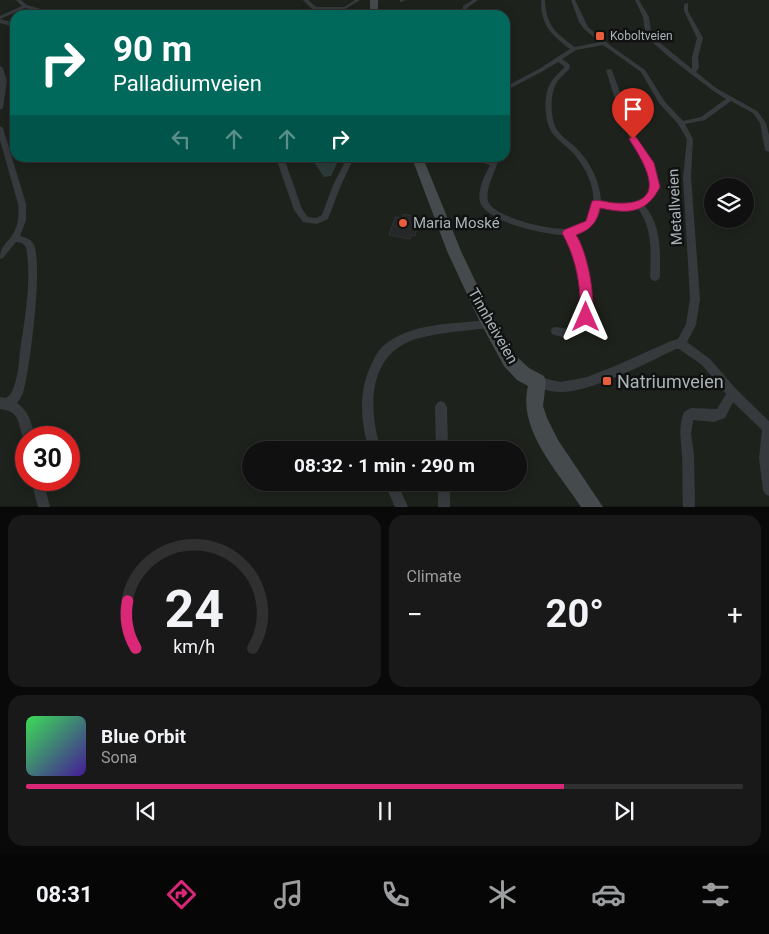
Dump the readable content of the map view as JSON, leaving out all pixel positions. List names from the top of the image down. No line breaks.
{"streets":{"street":["Metallveien","Tinnheiveien"]},"places":{"transit":["Koboltveien","Natriumveien"],"other":["Maria Moské"]},"page":{"turn":["90 m","Palladiumveien"],"limit":"30","trip":"08:32 · 1 min · 290 m","tile":"Climate","heat":["−","20°","+"],"song":["Blue Orbit","Sona"],"tabs":"08:31","gauge":["24","km/h"]}}
